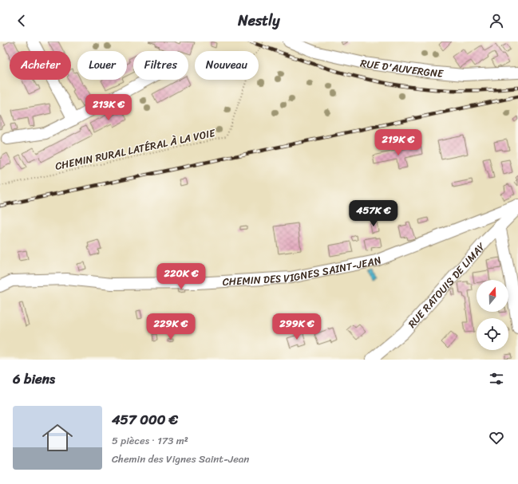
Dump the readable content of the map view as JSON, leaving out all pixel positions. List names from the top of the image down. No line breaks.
{"streets":{"street":["RUE D'AUVERGNE","CHEMIN DES VIGNES SAINT-JEAN","RUE RATOUIS DE LIMAY"],"path":["CHEMIN RURAL LATÉRAL À LA VOIE"]},"north":"top","page":{"header":"Nestly","chip":["Acheter","Louer","Filtres","Nouveau"],"price":["213K €","219K €","457K €","220K €","229K €","299K €"],"heading":"6 biens","list":[{"name":"457 000 €","note":"5 pièces · 173 m² · Chemin des Vignes Saint-Jean"}]}}
